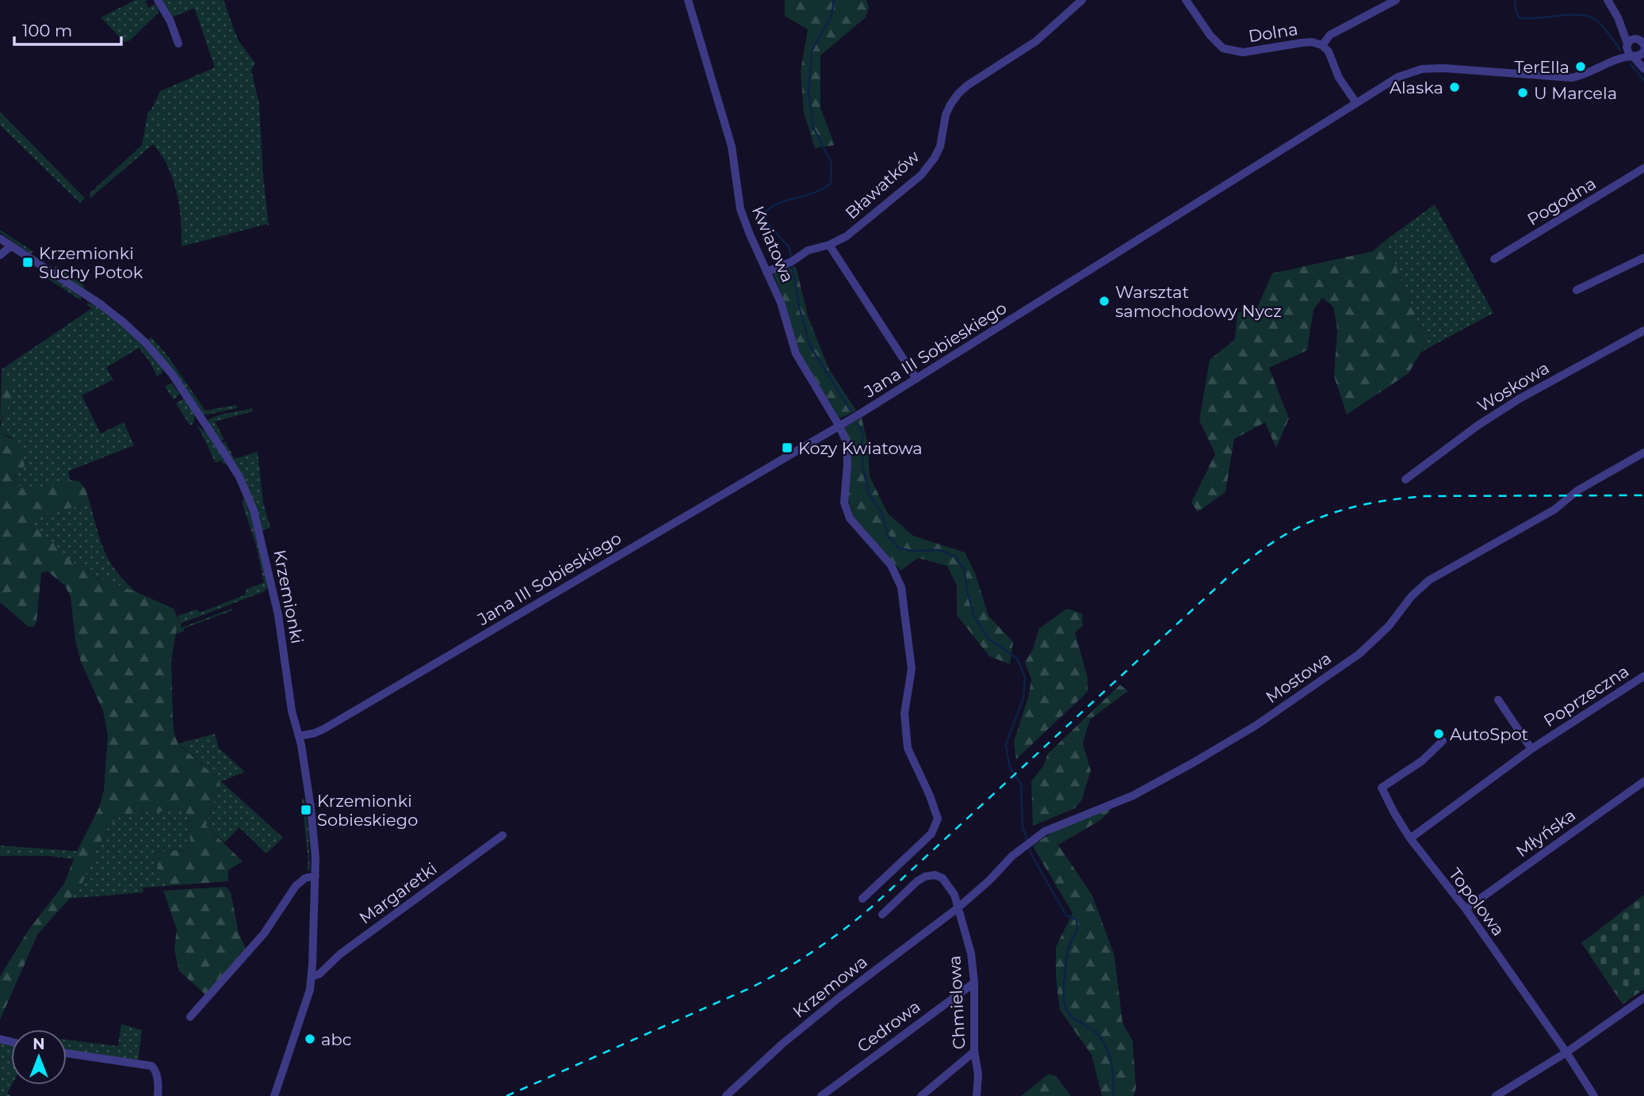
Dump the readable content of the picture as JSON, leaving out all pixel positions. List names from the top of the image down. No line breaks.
{"streets":{"street":["Dolna","Bławatków","Pogodna","Kwiatowa","Jana III Sobieskiego","Woskowa","Krzemionki","Mostowa","Poprzeczna","Młyńska","Margaretki","Topolowa","Krzemowa","Chmielowa","Cedrowa"]},"crossings":[["Dolna","Jana III Sobieskiego"],["Bławatków","Kwiatowa"],["Kwiatowa","Jana III Sobieskiego"],["Jana III Sobieskiego","Krzemionki"],["Krzemionki","Margaretki"],["Mostowa","Krzemowa"],["Mostowa","Chmielowa"],["Poprzeczna","Topolowa"],["Młyńska","Topolowa"],["Krzemowa","Chmielowa"],["Chmielowa","Cedrowa"]],"places":{"other":["TerElla","Alaska","U Marcela","Warsztat samochodowy Nycz","AutoSpot","abc"],"transit":["Krzemionki Suchy Potok","Kozy Kwiatowa","Krzemionki Sobieskiego"]},"scale_bar":"100 m","north":"top"}
